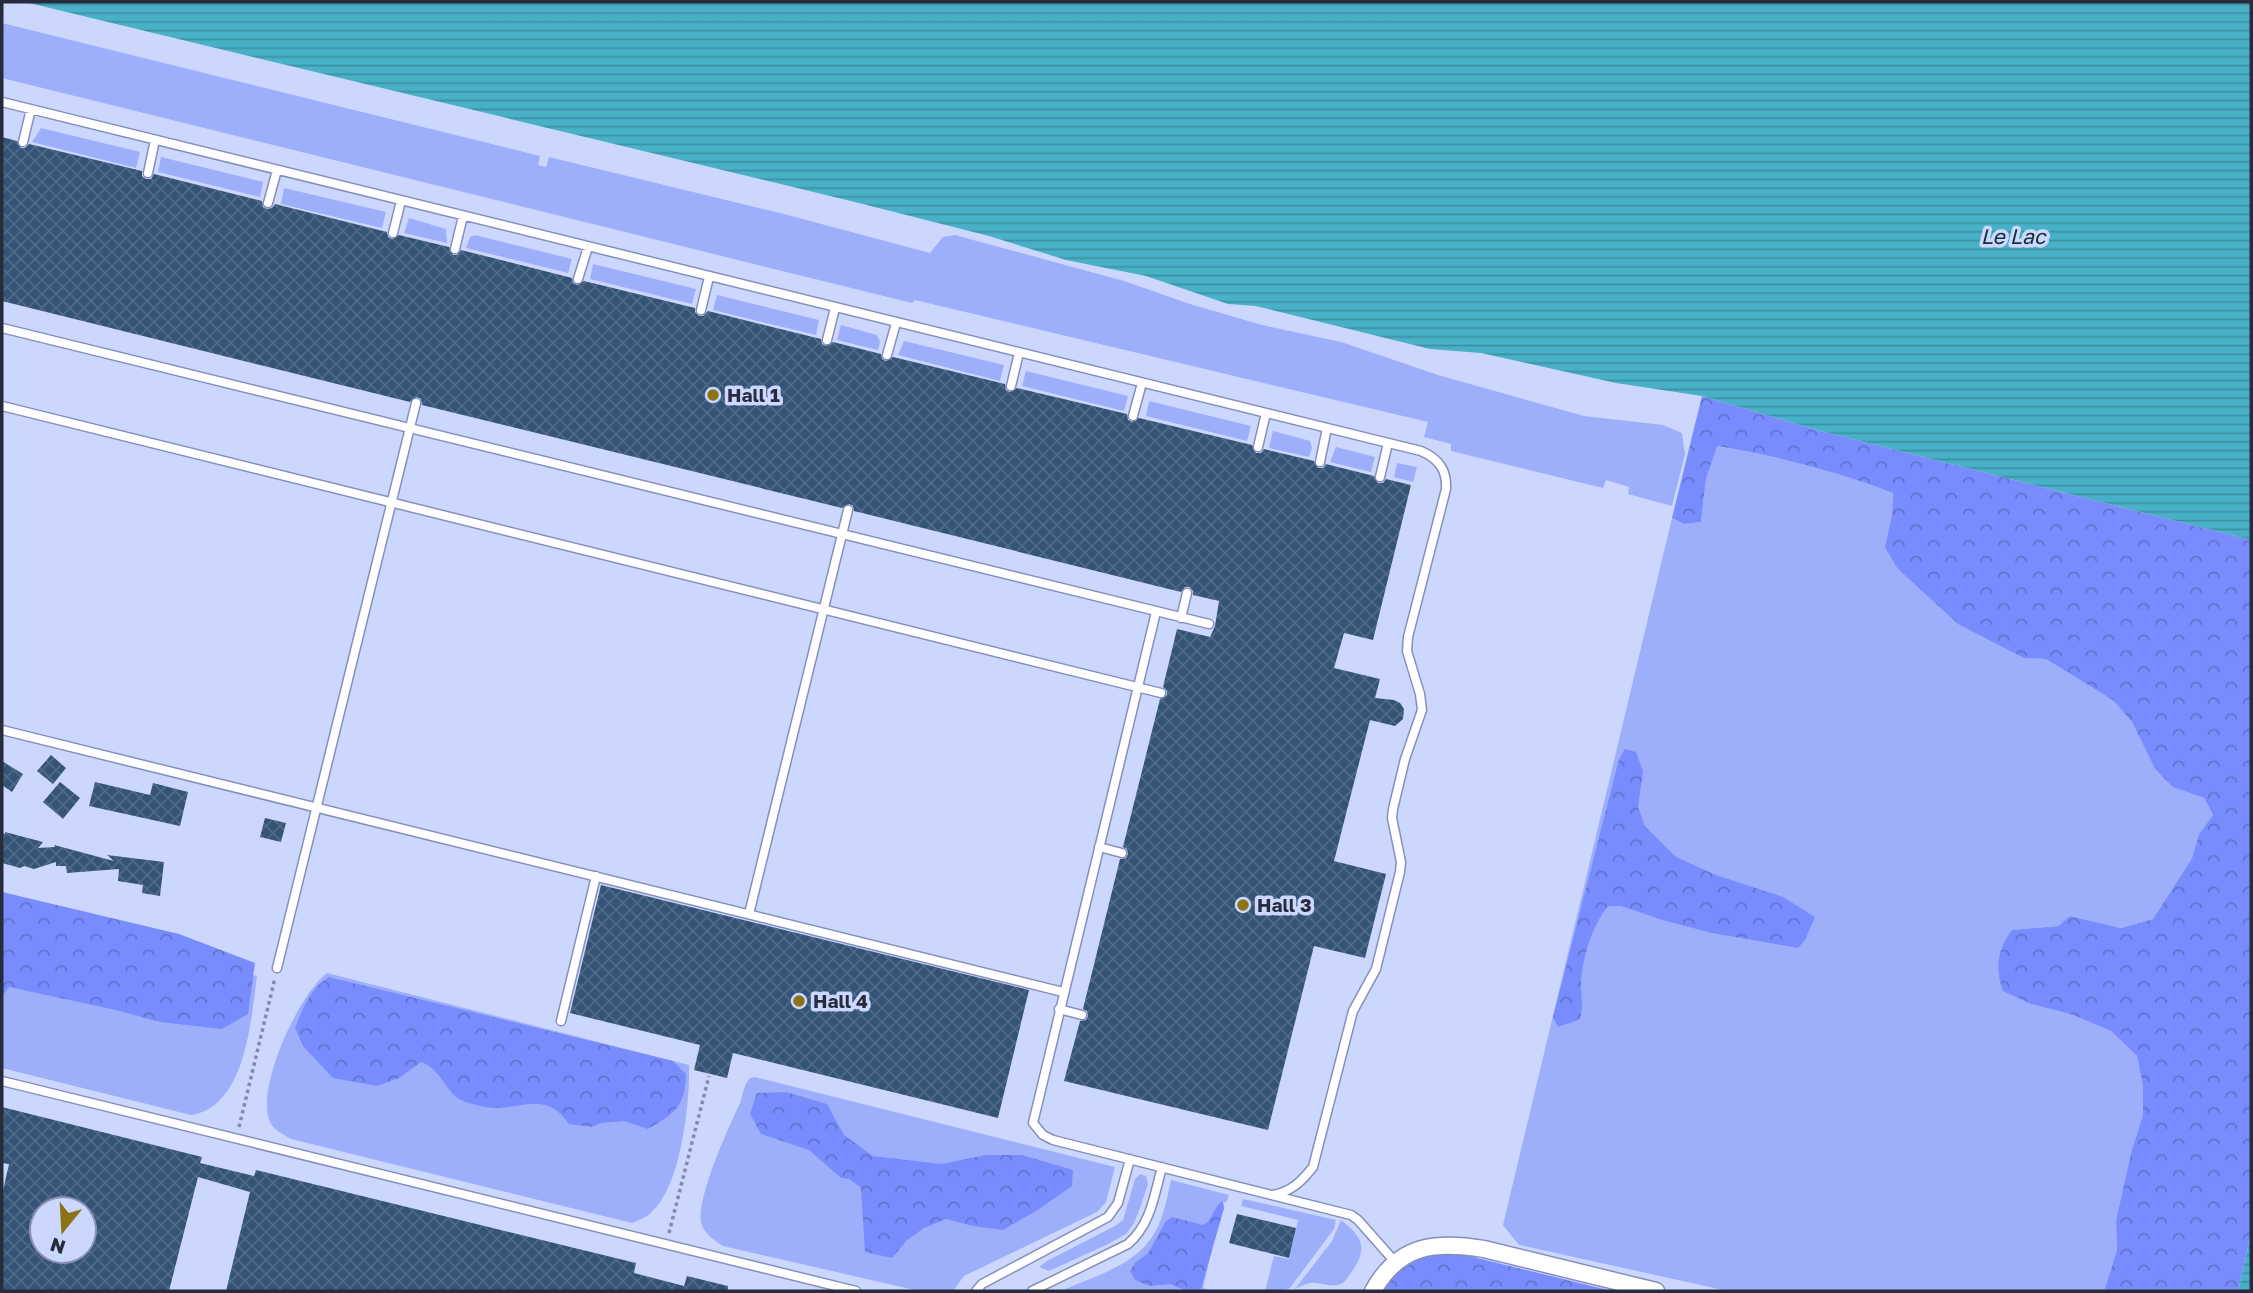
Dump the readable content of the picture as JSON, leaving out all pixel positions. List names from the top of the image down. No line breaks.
{"water":["Le Lac"],"places":["Hall 1","Hall 3","Hall 4"],"north":"bottom"}
